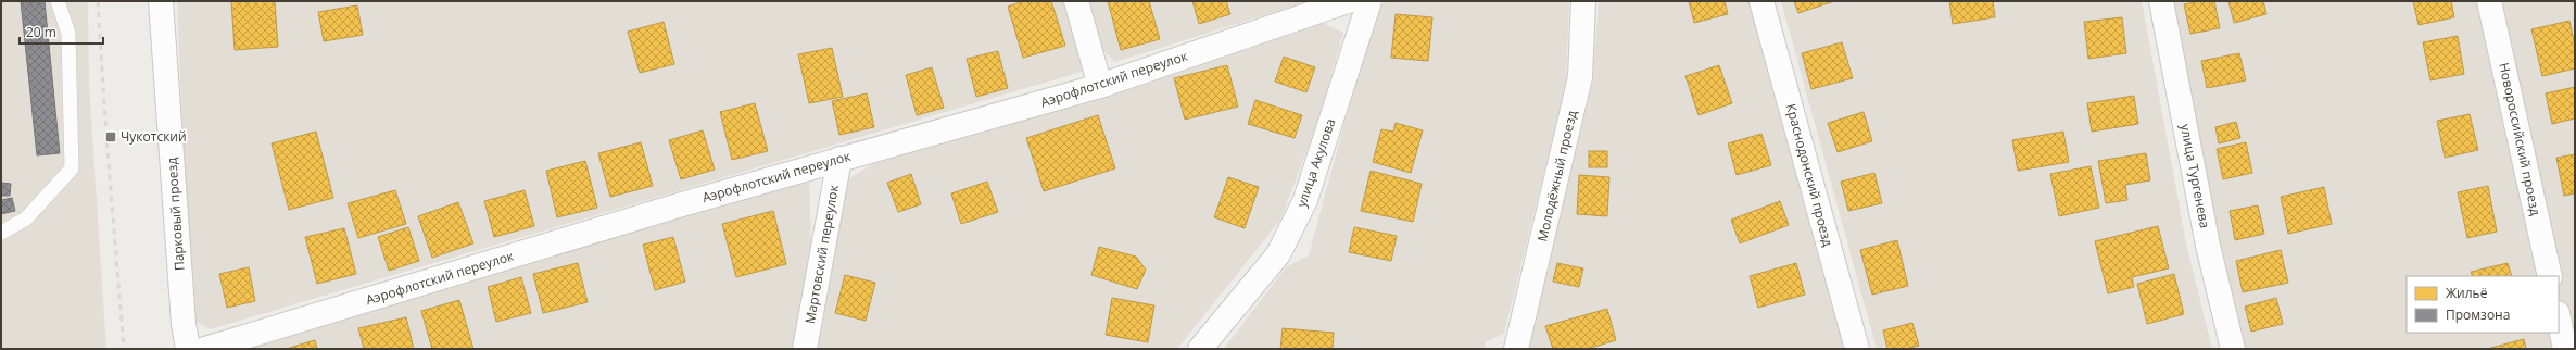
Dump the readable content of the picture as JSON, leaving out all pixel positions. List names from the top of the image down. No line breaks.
{"streets":{"street":["Аэрофлотский переулок","Новороссийский проезд","улица Акулова","Краснодонский проезд","Молодёжный проезд","улица Тургенева","Парковый проезд","Мартовский переулок"]},"crossings":[["Аэрофлотский переулок","Мартовский переулок"]],"places":{"transit":["Чукотский"]},"legend":["Жильё","Промзона"],"scale_bar":"20 m"}
